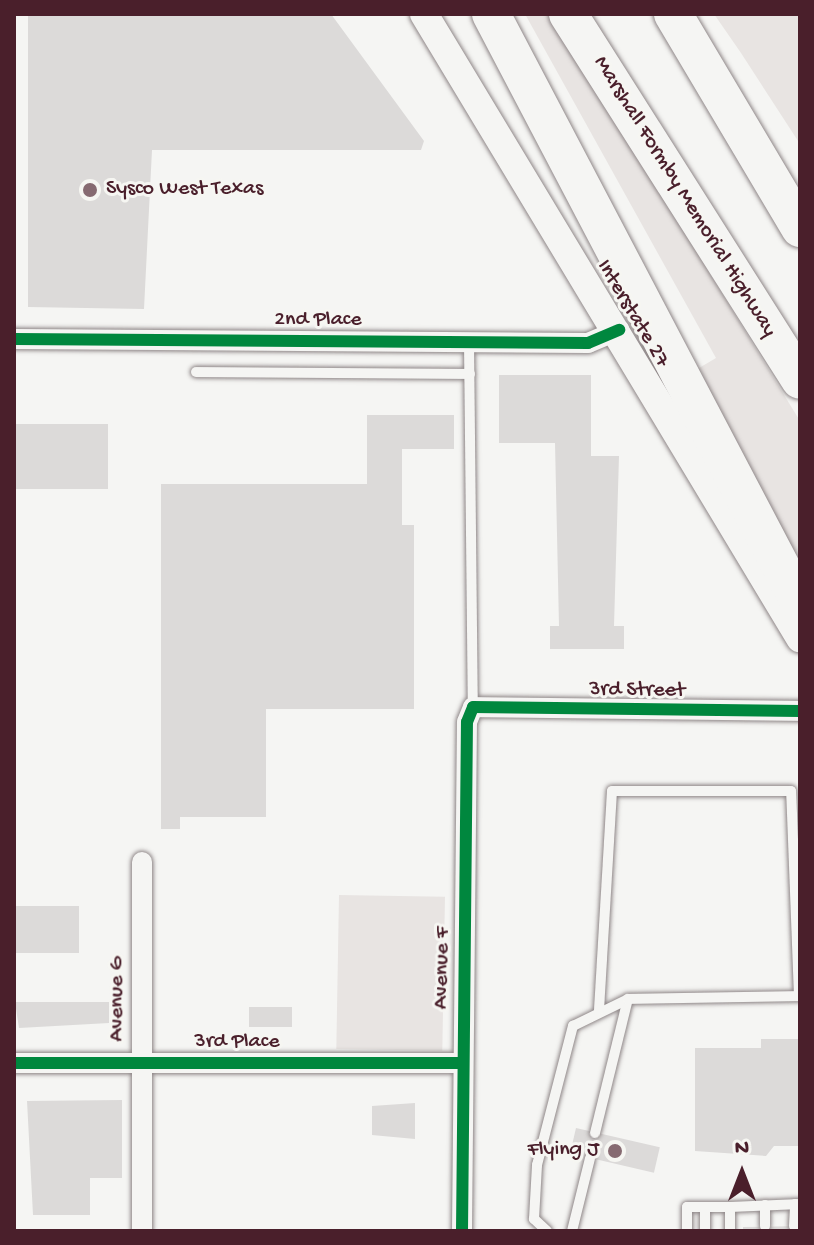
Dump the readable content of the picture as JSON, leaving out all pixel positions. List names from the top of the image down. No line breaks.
{"streets":{"highway":["Marshall Formby Memorial Highway"],"main road":["Interstate 27"],"street":["2nd Place","3rd Street","Avenue F","Avenue G","3rd Place"]},"crossings":[["Interstate 27","2nd Place"],["3rd Street","Avenue F"],["Avenue F","3rd Place"],["Avenue G","3rd Place"]],"places":["Sysco West Texas","Flying J"],"north":"top"}
